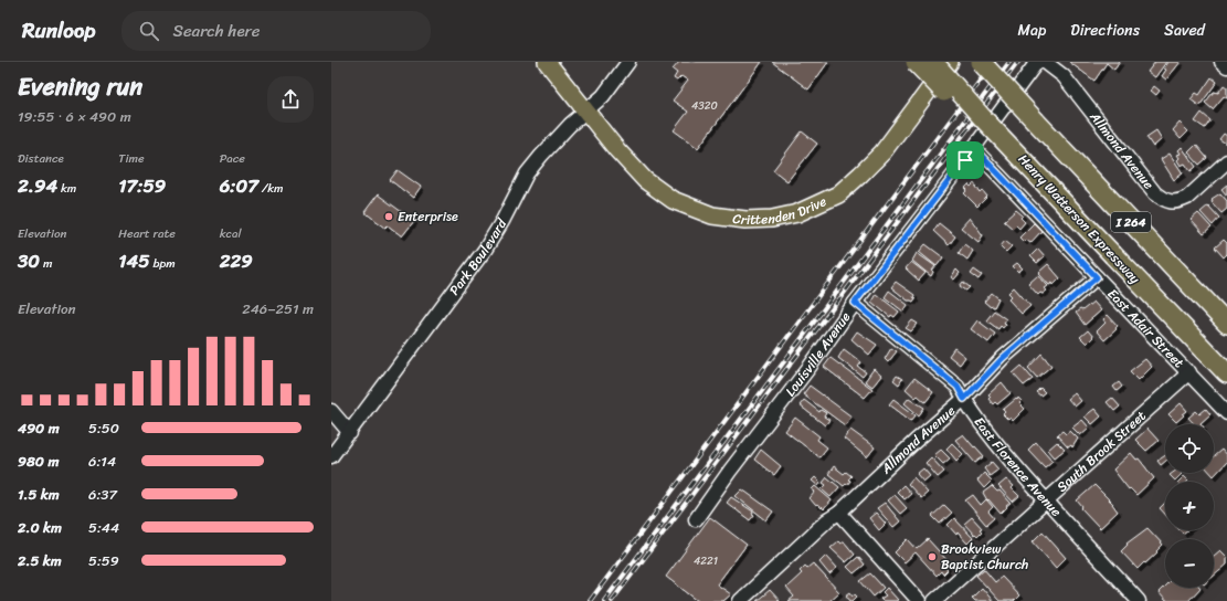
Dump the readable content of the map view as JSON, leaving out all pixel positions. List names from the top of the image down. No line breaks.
{"streets":{"highway":["Henry Watterson Expressway","I 264"],"main road":["Crittenden Drive"],"street":["Allmond Avenue","Park Boulevard","East Adair Street","Louisville Avenue","South Brook Street","East Florence Avenue"]},"crossings":[["Allmond Avenue","East Adair Street"],["Allmond Avenue","East Florence Avenue"],["Crittenden Drive","Park Boulevard"],["East Adair Street","Louisville Avenue"],["East Adair Street","South Brook Street"],["Louisville Avenue","East Florence Avenue"],["South Brook Street","East Florence Avenue"]],"places":["Enterprise","Brookview Baptist Church"],"house_numbers":["4320","4221"],"page":{"header":"Runloop","search":"Search here","nav":["Map","Directions","Saved"],"heading":["Evening run","19:55 · 6 × 490 m"],"stats":[["Distance","2.94 km"],["Time","17:59"],["Pace","6:07 /km"],["Elevation","30 m"],["Heart rate","145 bpm"],["kcal","229"]],"chart":["Elevation","246–251 m"],"list":[{"name":"490 m","note":"5:50"},{"name":"980 m","note":"6:14"},{"name":"1.5 km","note":"6:37"},{"name":"2.0 km","note":"5:44"},{"name":"2.5 km","note":"5:59"}],"map_buttons":["+","−"]}}
